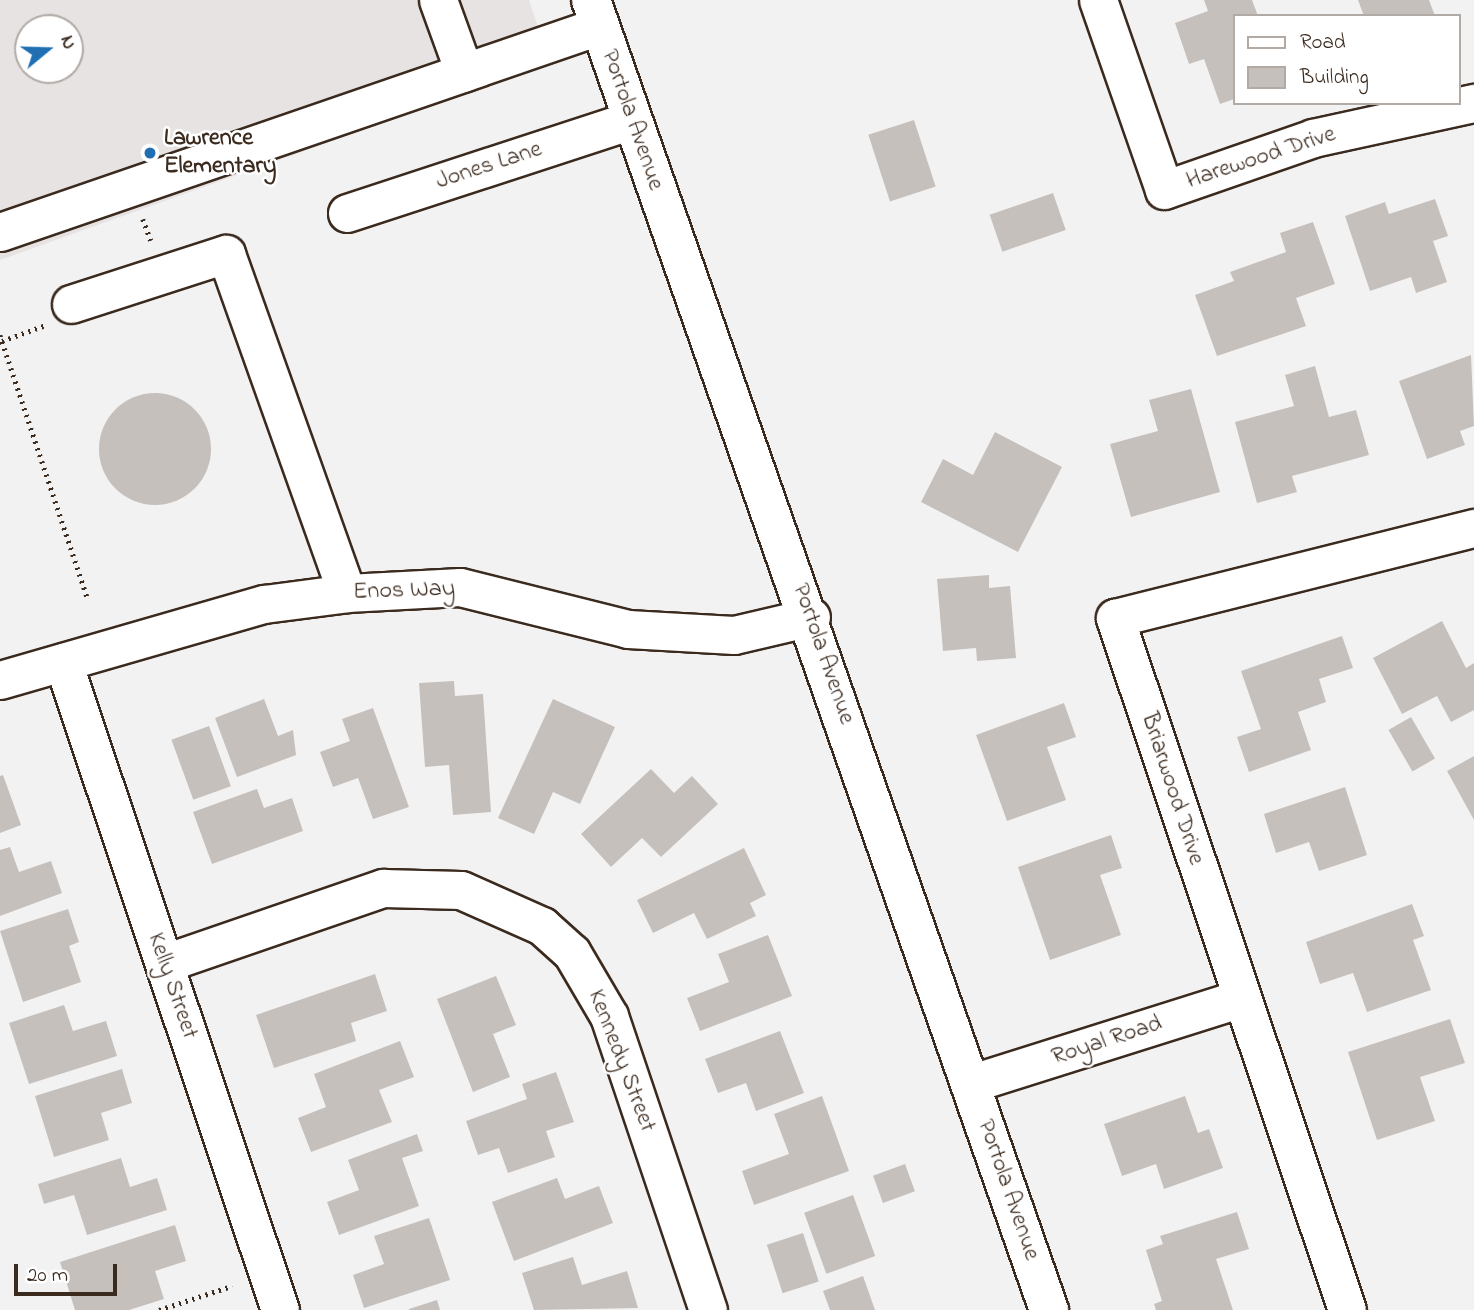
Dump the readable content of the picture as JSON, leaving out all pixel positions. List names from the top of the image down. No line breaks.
{"streets":{"main road":["Portola Avenue"],"street":["Harewood Drive","Jones Lane","Enos Way","Briarwood Drive","Kelly Street","Royal Road","Kennedy Street"]},"crossings":[["Portola Avenue","Jones Lane"],["Portola Avenue","Enos Way"],["Portola Avenue","Royal Road"],["Enos Way","Kelly Street"],["Briarwood Drive","Royal Road"],["Kelly Street","Kennedy Street"]],"places":["Lawrence Elementary"],"legend":["Road","Building"],"scale_bar":"20 m","north":"right"}
